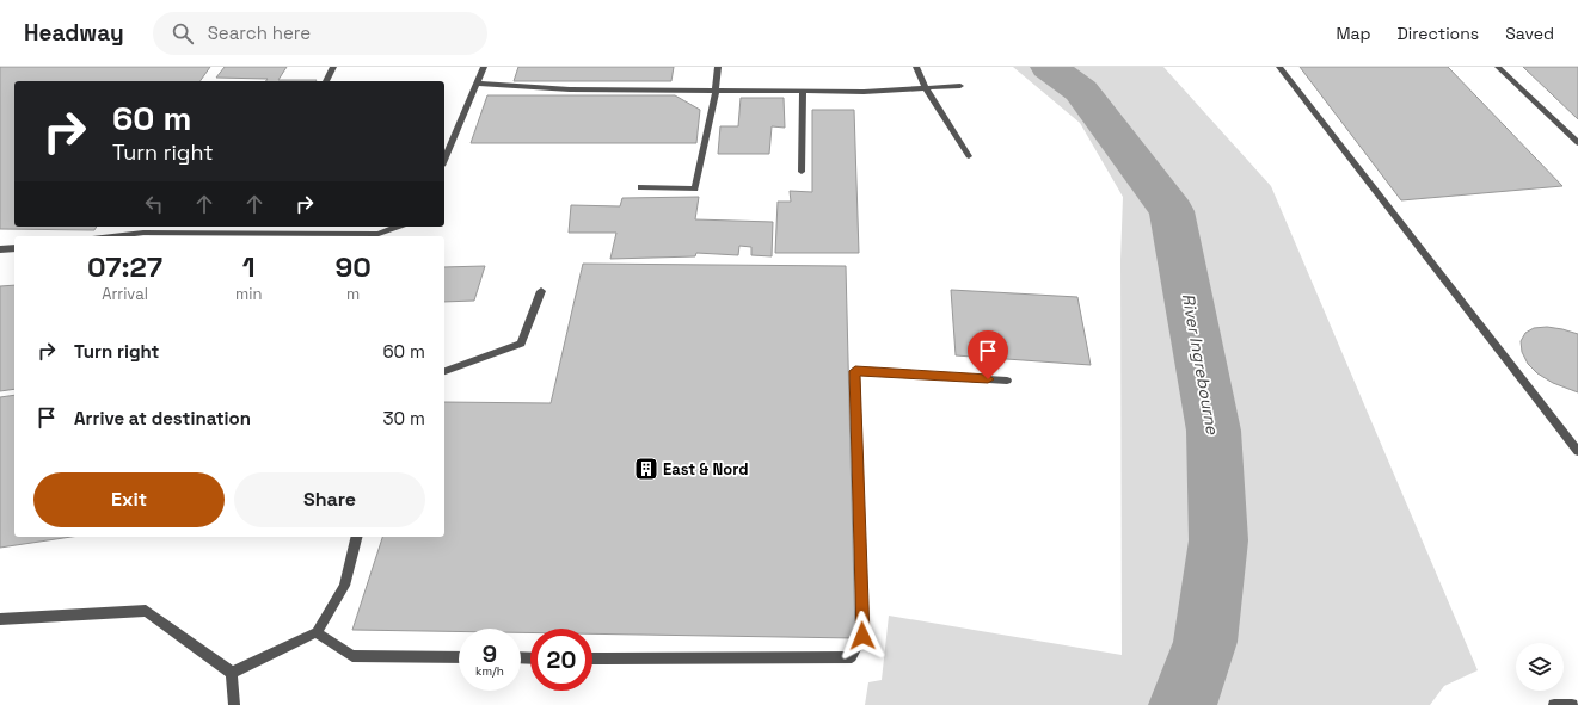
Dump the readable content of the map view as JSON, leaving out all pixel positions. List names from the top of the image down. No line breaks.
{"water":["River Ingrebourne"],"places":{"building":["East & Nord"]},"page":{"header":"Headway","search":"Search here","nav":["Map","Directions","Saved"],"turn":["60 m","Turn right"],"eta":["07:27","Arrival","1","min","90","m"],"list":[{"name":"Turn right","value":"60 m"},{"name":"Arrive at destination","value":"30 m"}],"buttons":["Exit","Share"],"speed":"9 km/h","limit":"20"}}
